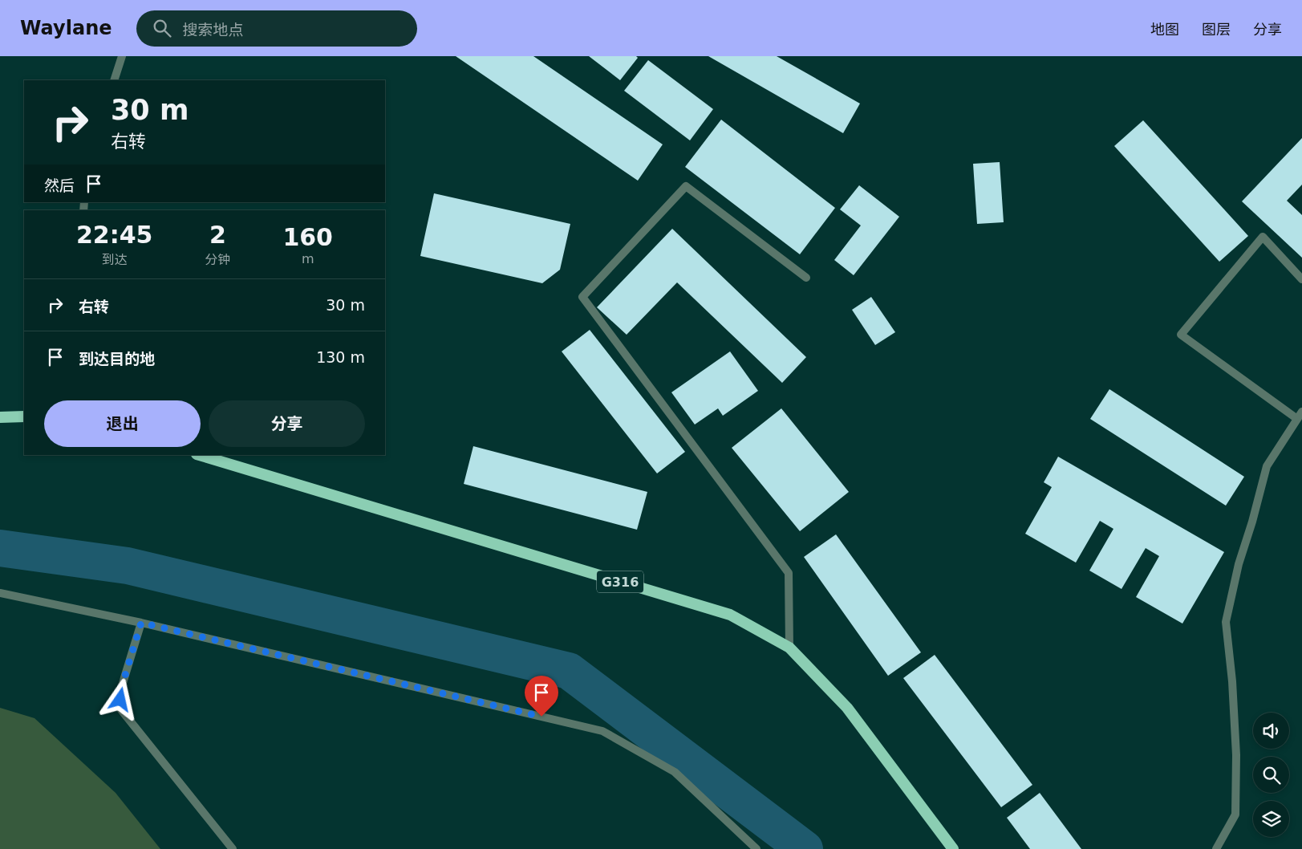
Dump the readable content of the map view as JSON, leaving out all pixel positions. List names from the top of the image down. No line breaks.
{"streets":{"highway":["G316"]},"page":{"header":"Waylane","search":"搜索地点","nav":["地图","图层","分享"],"turn":["30 m","右转"],"then":"然后","eta":["22:45","到达","2","分钟","160","m"],"list":[{"name":"右转","value":"30 m"},{"name":"到达目的地","value":"130 m"}],"buttons":["退出","分享"]}}
